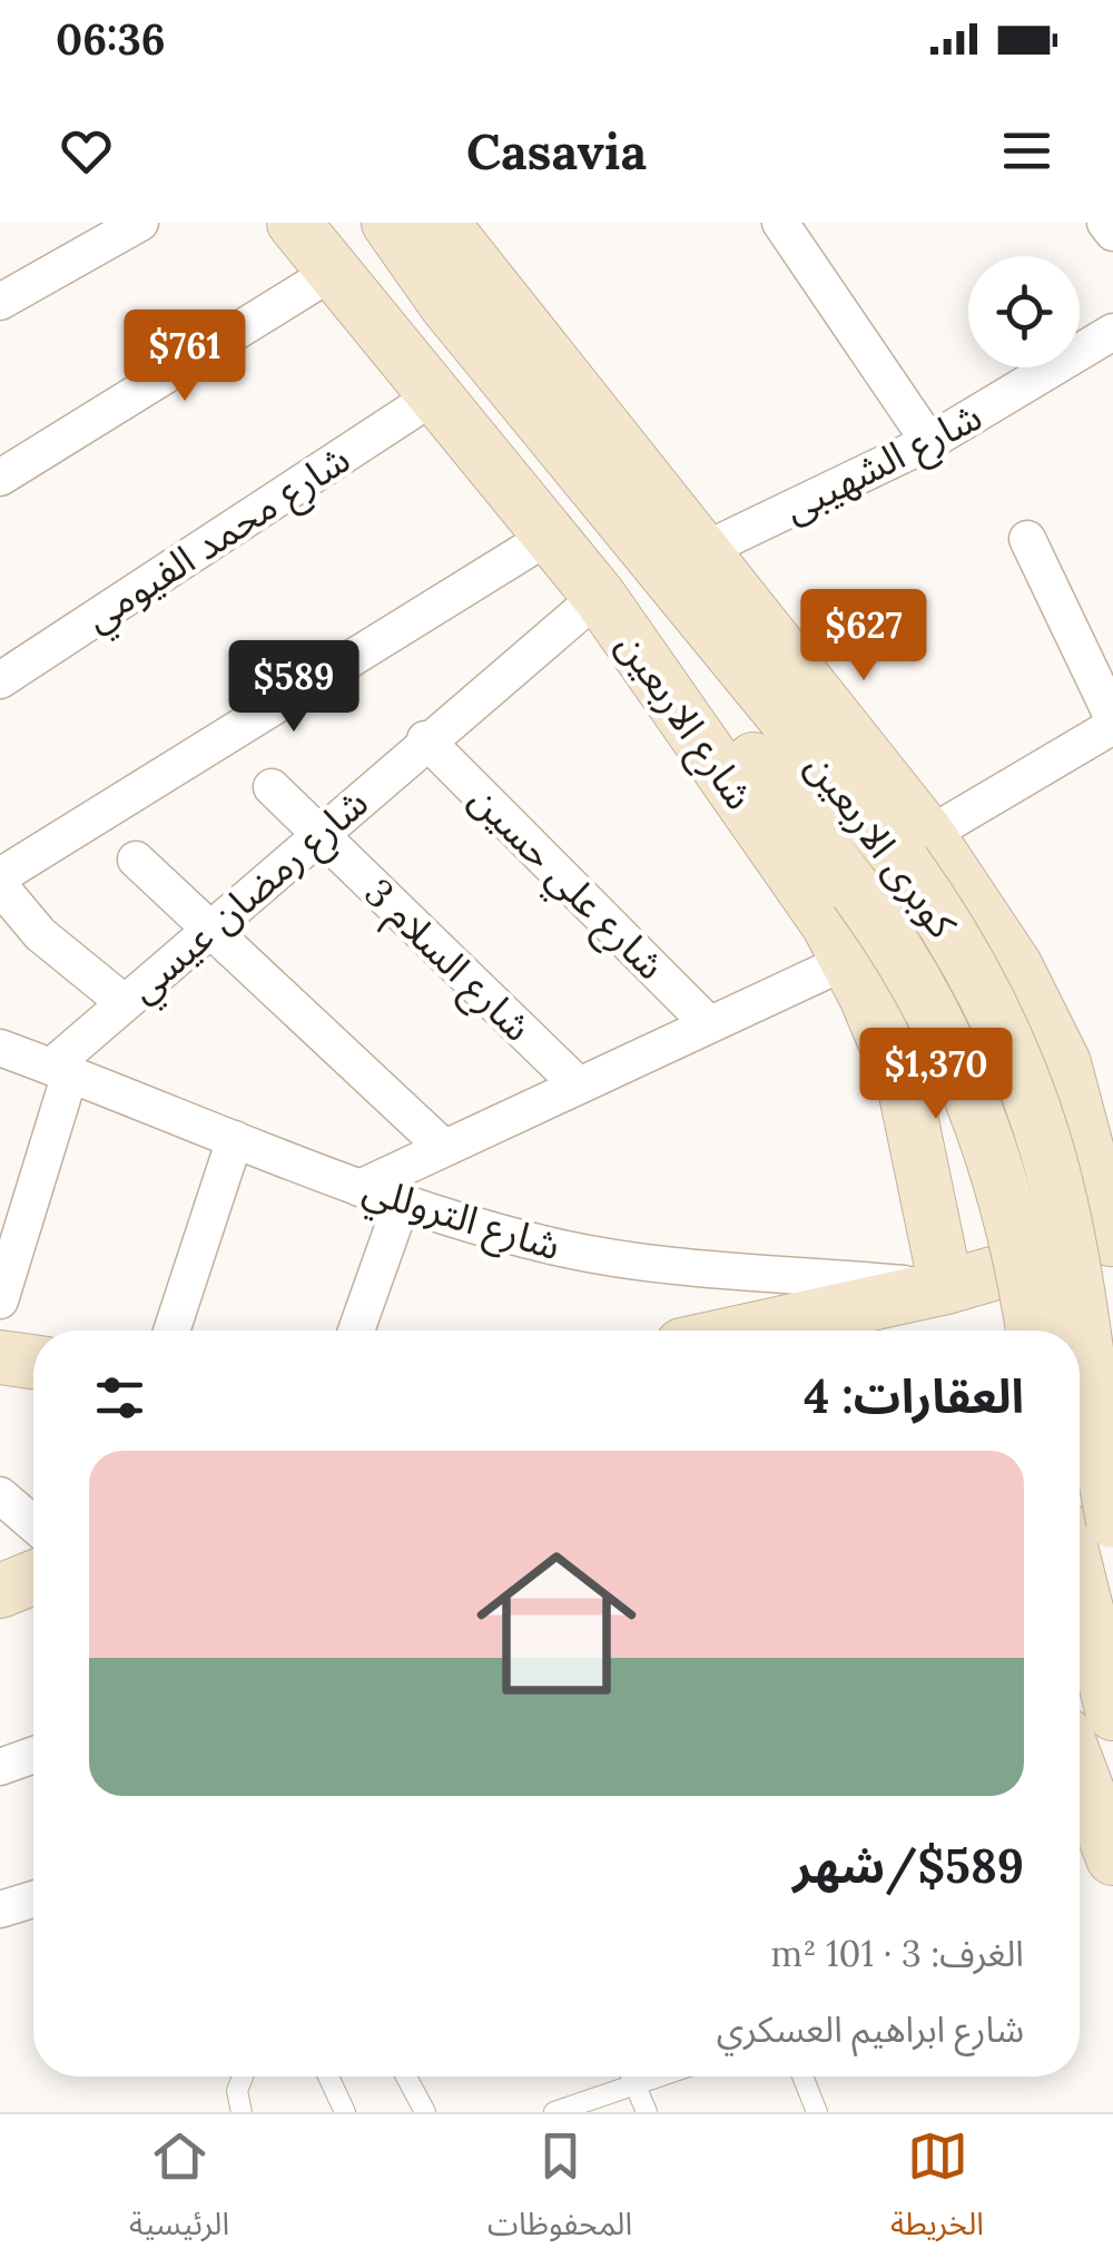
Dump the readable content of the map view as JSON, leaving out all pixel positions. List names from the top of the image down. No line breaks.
{"streets":{"street":["شارع الشهيبى","شارع محمد الفيومي","شارع الاربعين","كوبرى الاربعين","شارع علي حسين","شارع رمضان عيسي","شارع السلام 3","شارع التروللي"]},"crossings":[["شارع محمد الفيومي","شارع الاربعين"],["شارع الاربعين","كوبرى الاربعين"],["شارع الاربعين","شارع رمضان عيسي"],["شارع الاربعين","شارع التروللي"],["شارع علي حسين","شارع رمضان عيسي"],["شارع رمضان عيسي","شارع السلام 3"],["شارع رمضان عيسي","شارع التروللي"]],"page":{"status":"06:36","header":"Casavia","price":["$761","$627","$589","$1,370"],"heading":"العقارات: 4","list":[{"name":"$589/شهر","note":"الغرف: 3 · 101 m² · شارع ابراهيم العسكري"}],"tabs":["الخريطة","المحفوظات","الرئيسية"]}}
